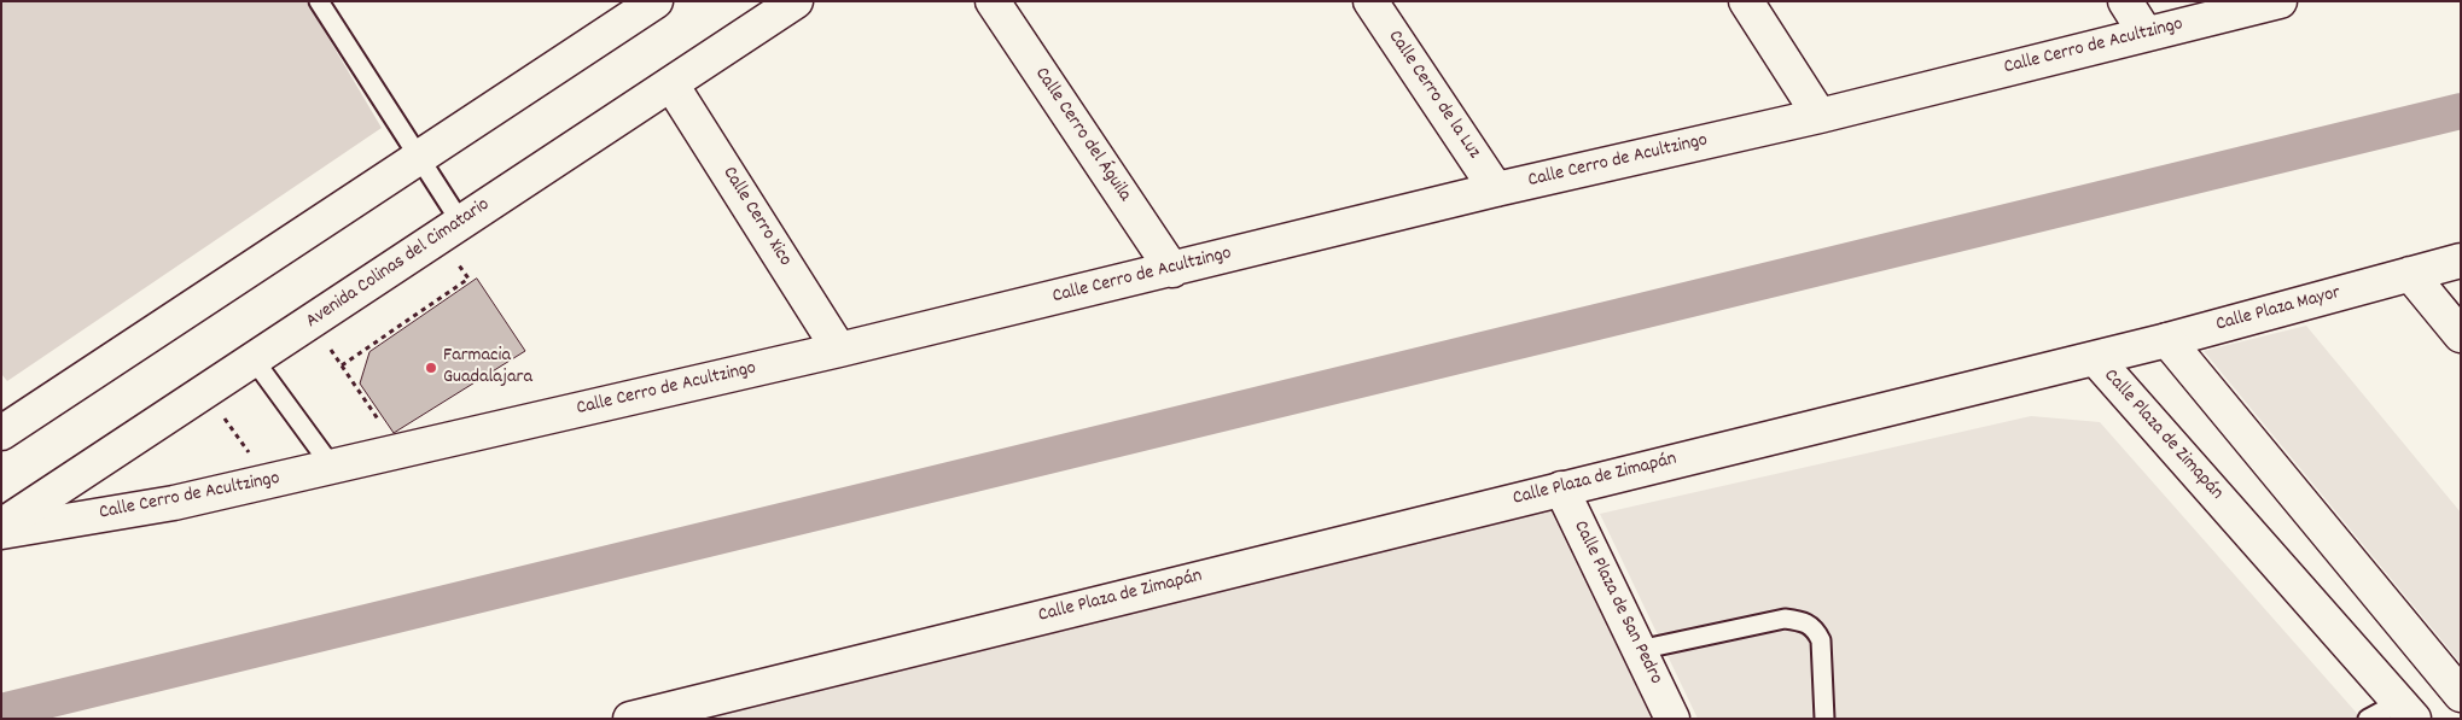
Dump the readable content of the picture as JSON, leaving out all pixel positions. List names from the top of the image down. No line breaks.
{"streets":{"street":["Calle Cerro de Acultzingo","Calle Cerro de la Luz","Calle Cerro del Águila","Calle Cerro Xico","Avenida Colinas del Cimatario","Calle Plaza Mayor","Calle Plaza de Zimapán","Calle Plaza de San Pedro"]},"crossings":[["Calle Cerro de Acultzingo","Calle Cerro de la Luz"],["Calle Cerro de Acultzingo","Calle Cerro del Águila"],["Calle Cerro de Acultzingo","Calle Cerro Xico"],["Calle Cerro Xico","Avenida Colinas del Cimatario"],["Calle Plaza Mayor","Calle Plaza de Zimapán"],["Calle Plaza de Zimapán","Calle Plaza de San Pedro"]],"places":["Farmacia Guadalajara"]}
